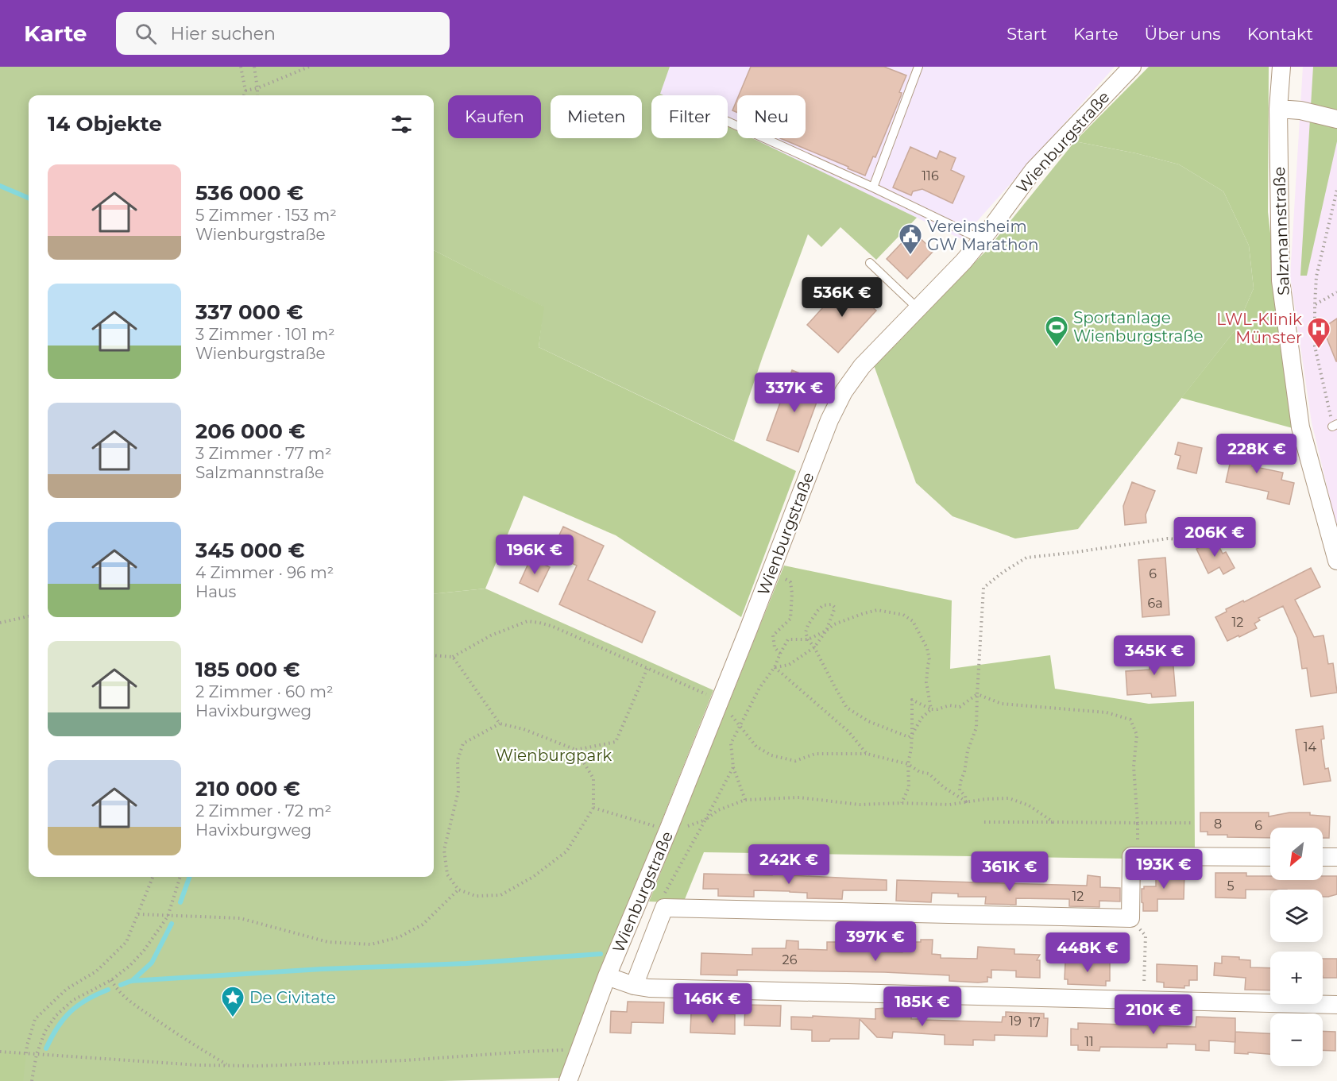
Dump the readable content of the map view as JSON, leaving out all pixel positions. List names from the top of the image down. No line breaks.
{"streets":{"street":["Wienburgstraße","Salzmannstraße"]},"parks":["Wienburgpark"],"places":{"public building":["Vereinsheim GW Marathon"],"sports":["Sportanlage Wienburgstraße"],"hospital":["LWL-Klinik Münster"],"place":["De Civitate"]},"house_numbers":["116","6","6a","12","14","8","6","5","12","26","19","17","11"],"north":"bottom left","page":{"header":"Karte","search":"Hier suchen","nav":["Start","Karte","Über uns","Kontakt"],"chip":["Kaufen","Mieten","Filter","Neu"],"heading":"14 Objekte","list":[{"name":"536 000 €","note":"5 Zimmer · 153 m² · Wienburgstraße"},{"name":"337 000 €","note":"3 Zimmer · 101 m² · Wienburgstraße"},{"name":"206 000 €","note":"3 Zimmer · 77 m² · Salzmannstraße"},{"name":"345 000 €","note":"4 Zimmer · 96 m² · Haus"},{"name":"185 000 €","note":"2 Zimmer · 60 m² · Havixburgweg"},{"name":"210 000 €","note":"2 Zimmer · 72 m² · Havixburgweg"}],"price":["536K €","337K €","228K €","206K €","196K €","345K €","242K €","193K €","361K €","397K €","448K €","146K €","185K €","210K €"],"map_buttons":["+","−"]}}
